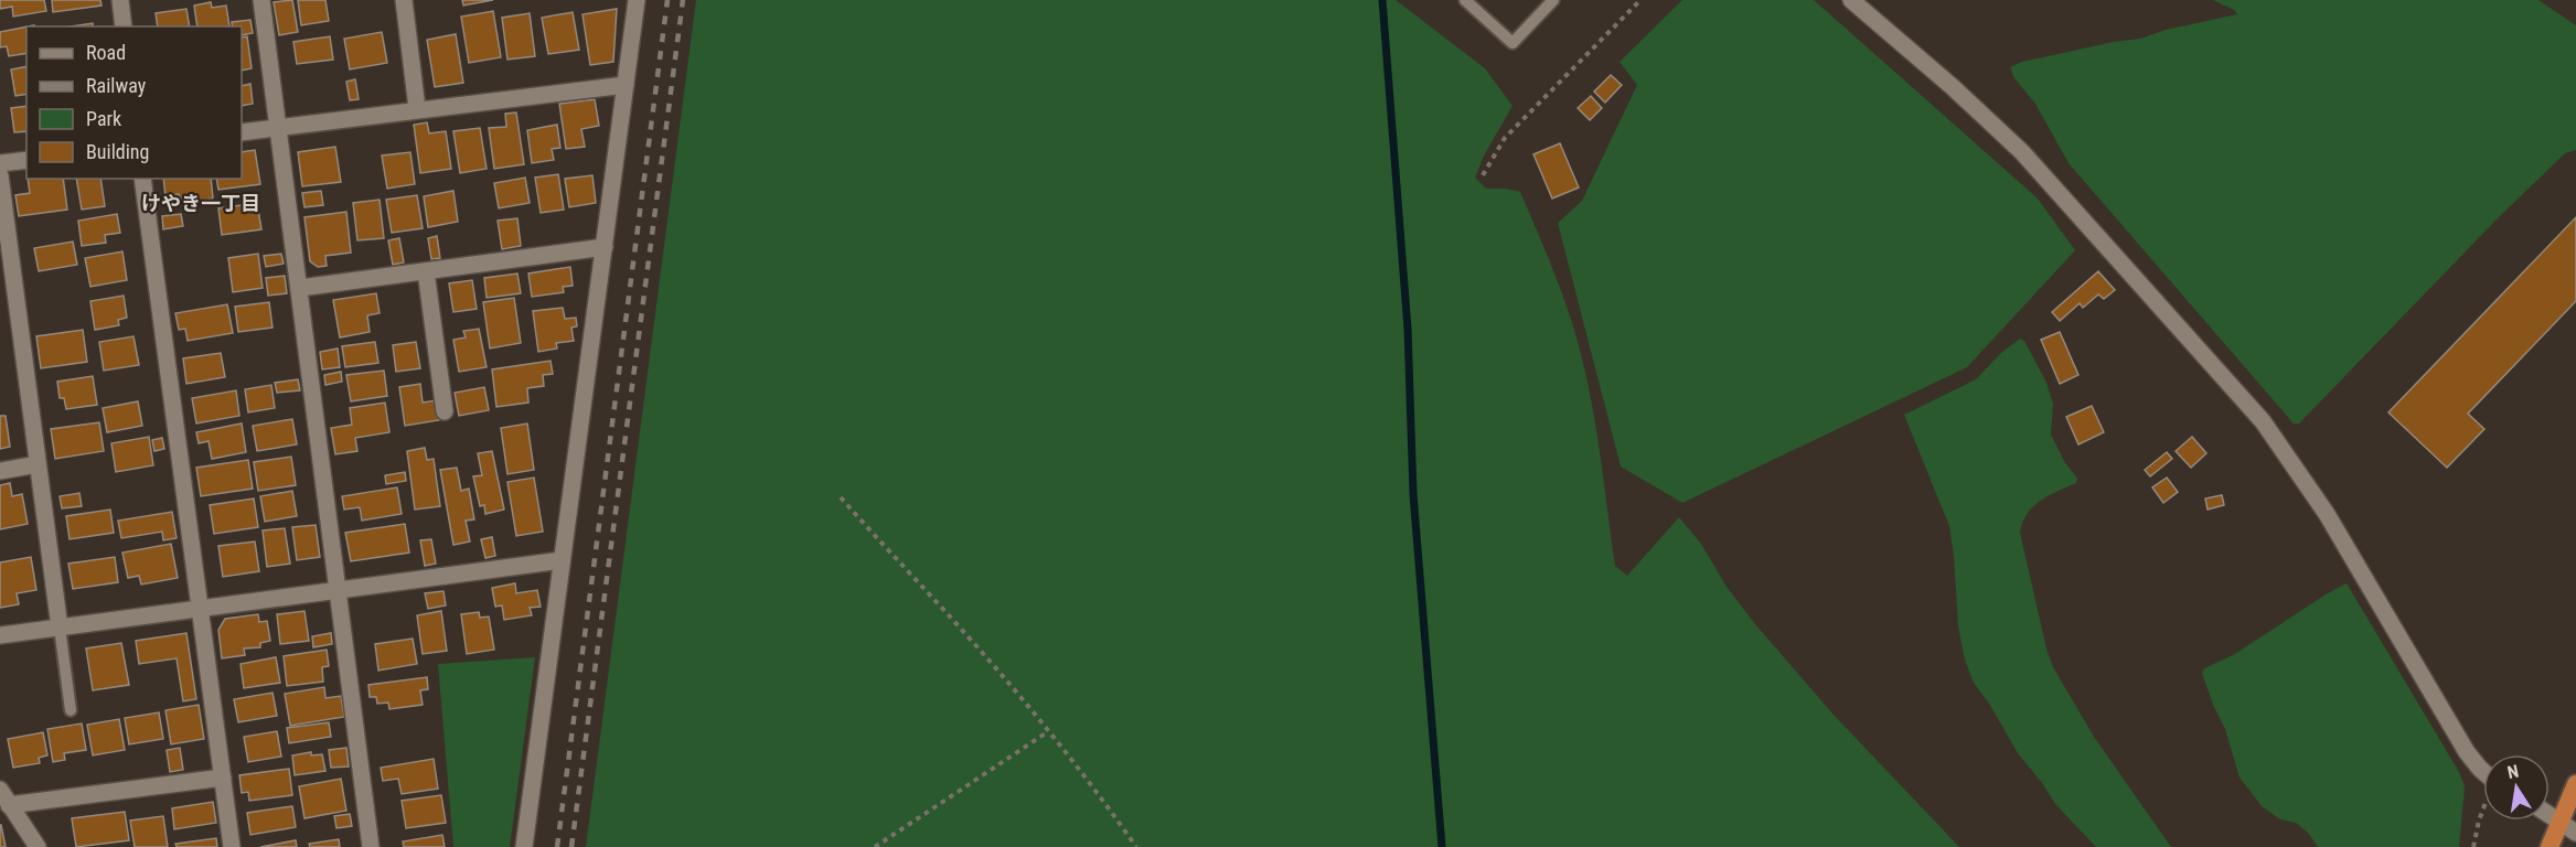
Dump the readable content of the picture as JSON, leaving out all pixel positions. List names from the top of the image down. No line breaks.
{"districts":["けやき一丁目"],"legend":["Road","Railway","Park","Building"],"north":"top"}
